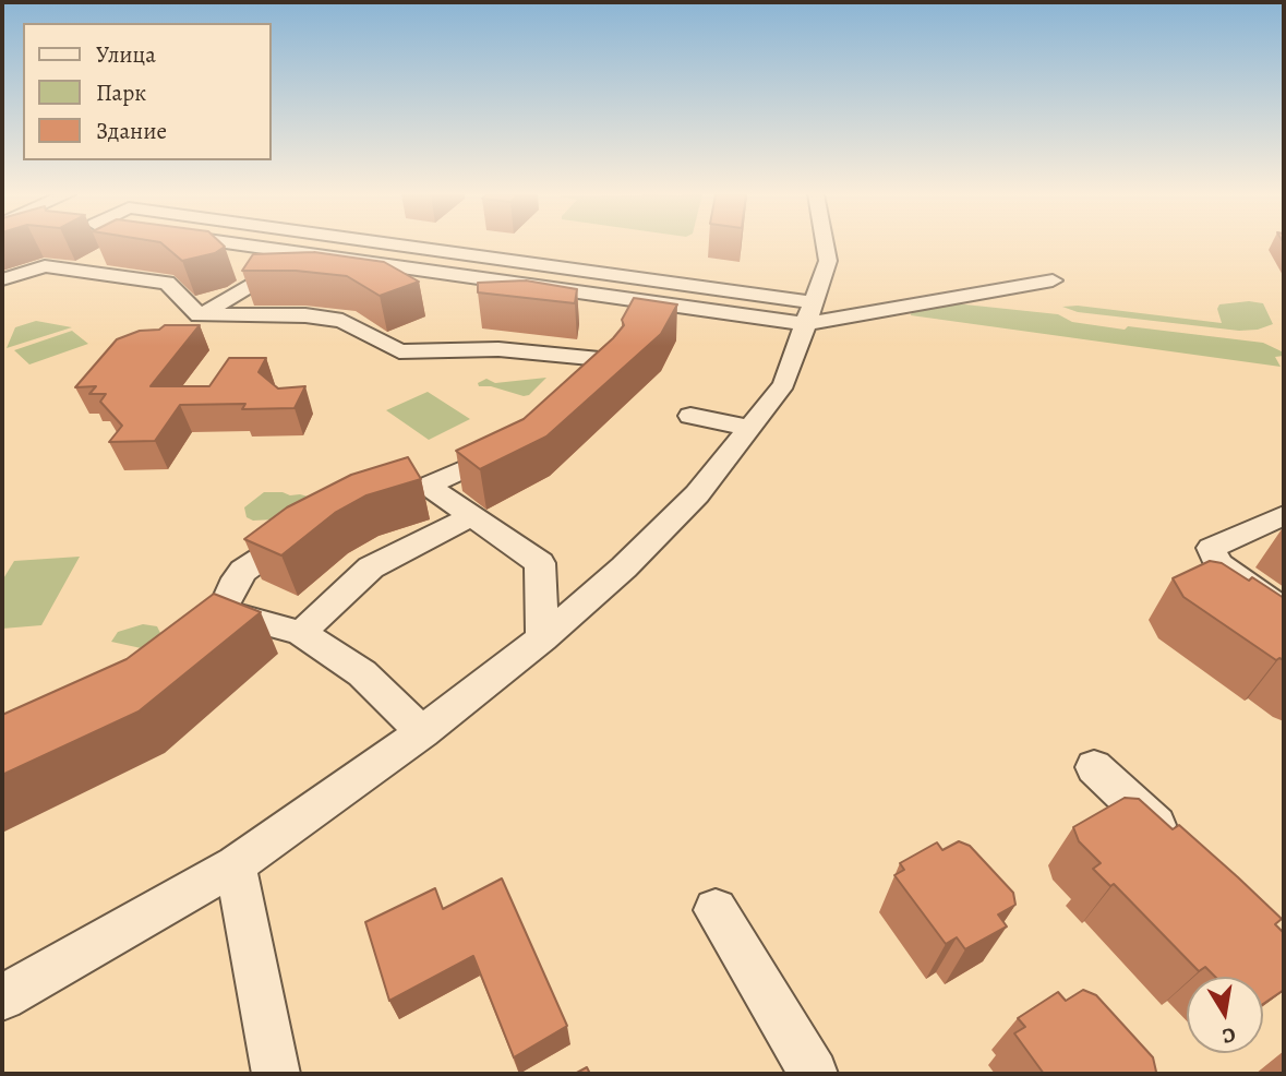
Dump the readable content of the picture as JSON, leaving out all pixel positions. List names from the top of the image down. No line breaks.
{"legend":["Улица","Парк","Здание"],"north":"bottom"}
